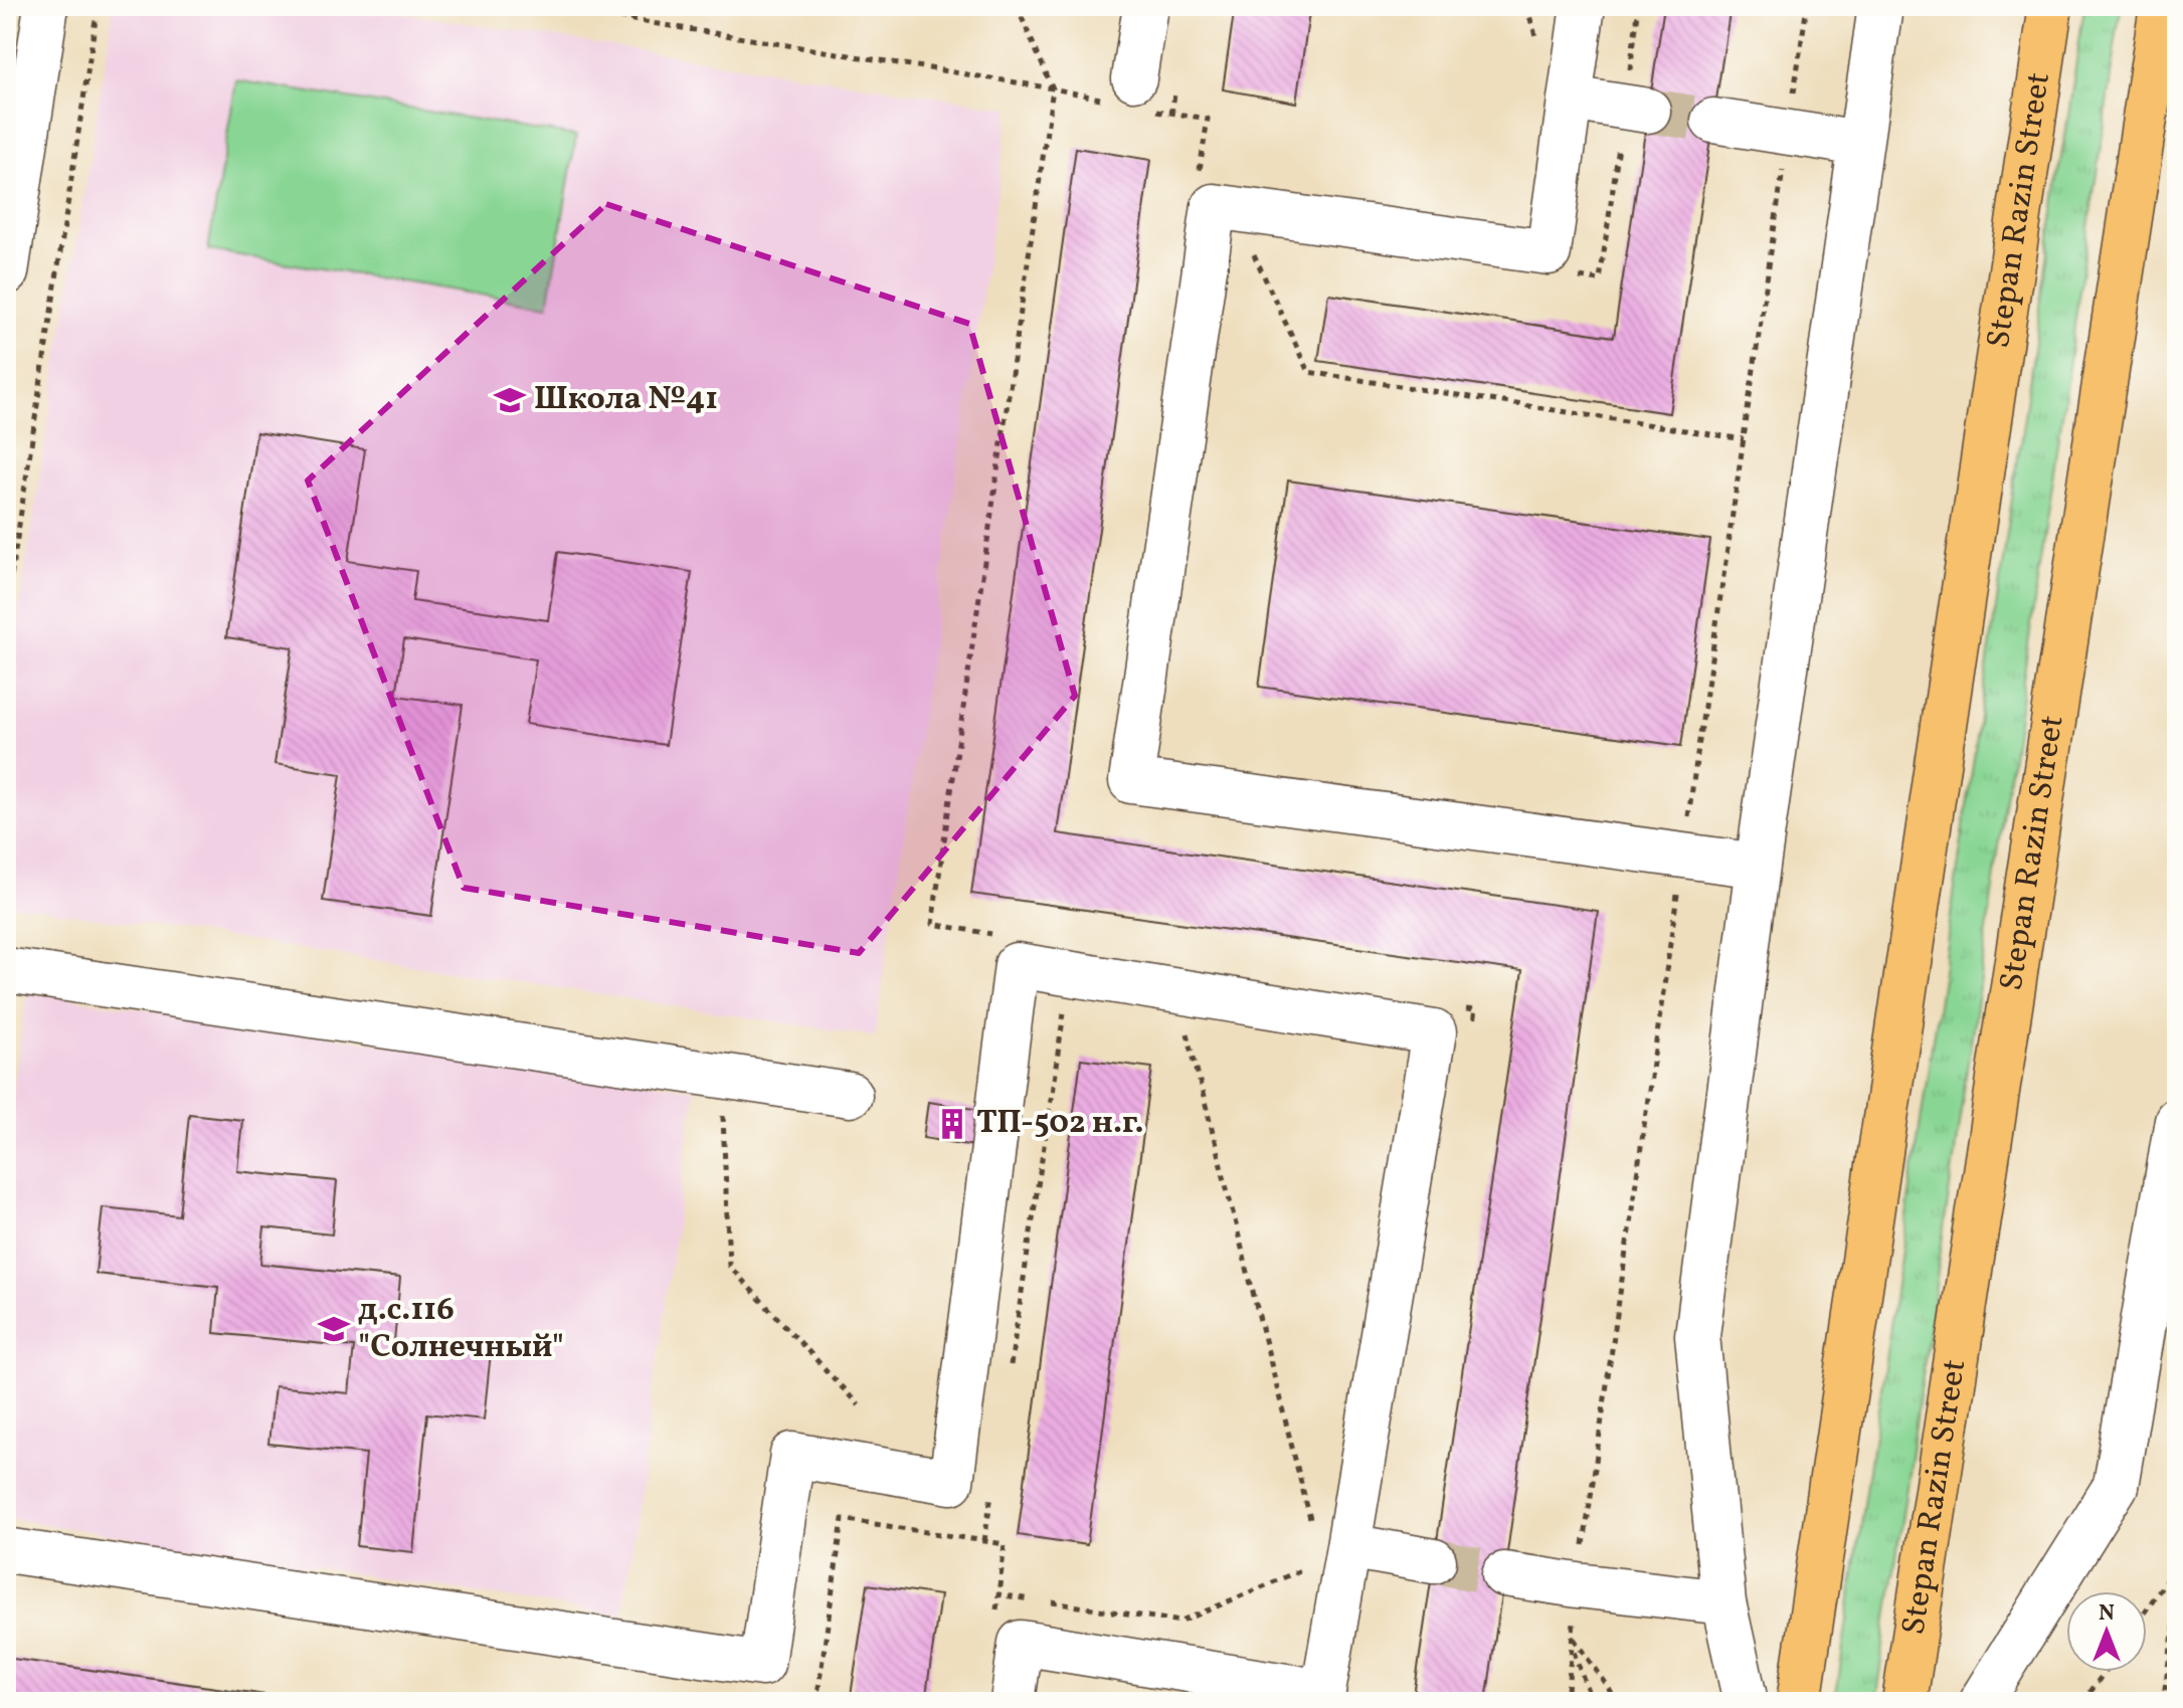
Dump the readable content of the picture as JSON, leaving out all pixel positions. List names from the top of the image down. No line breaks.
{"streets":{"main road":["Stepan Razin Street"]},"places":{"school or university":["Школа №41","д.с.116 \"Солнечный\""],"building":["ТП-502 н.г."]},"north":"top"}
